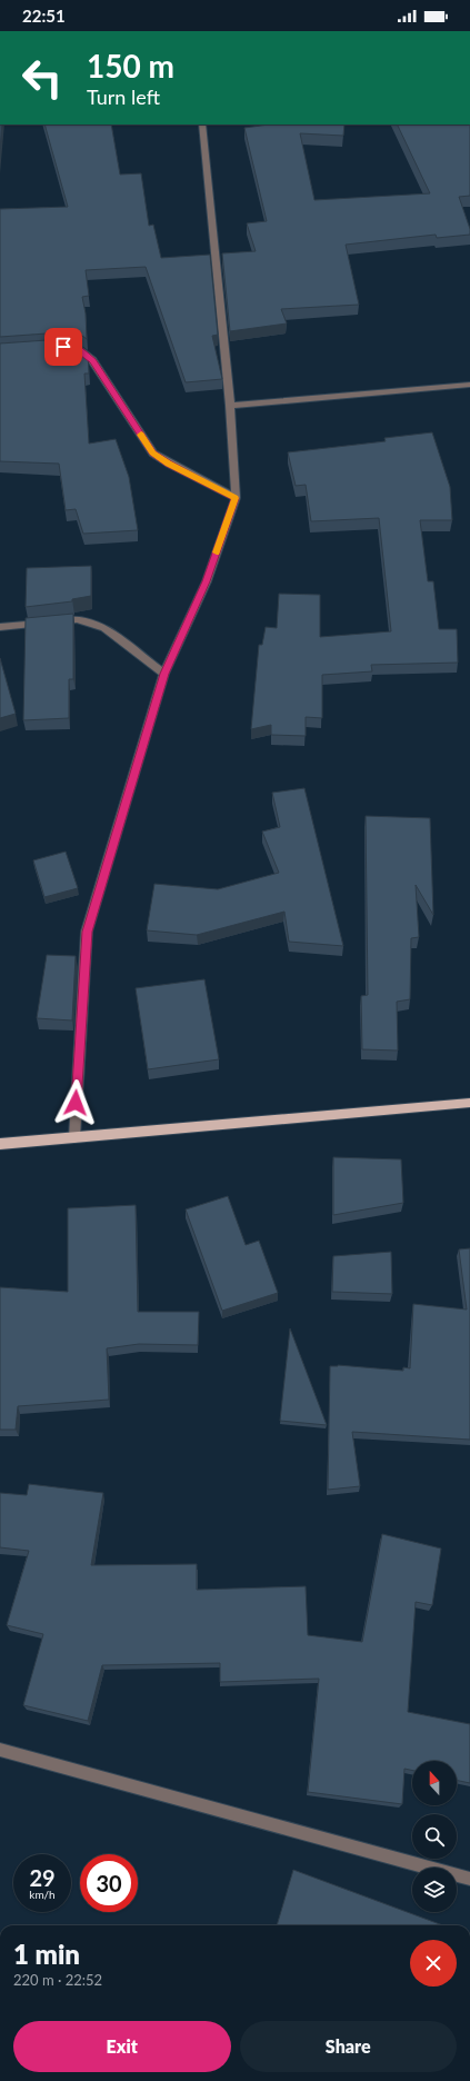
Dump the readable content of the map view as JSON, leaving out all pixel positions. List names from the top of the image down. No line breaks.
{"north":"top","page":{"status":"22:51","turn":["150 m","Turn left"],"speed":"29 km/h","limit":"30","heading":["1 min","220 m · 22:52"],"buttons":["Exit","Share"]}}
